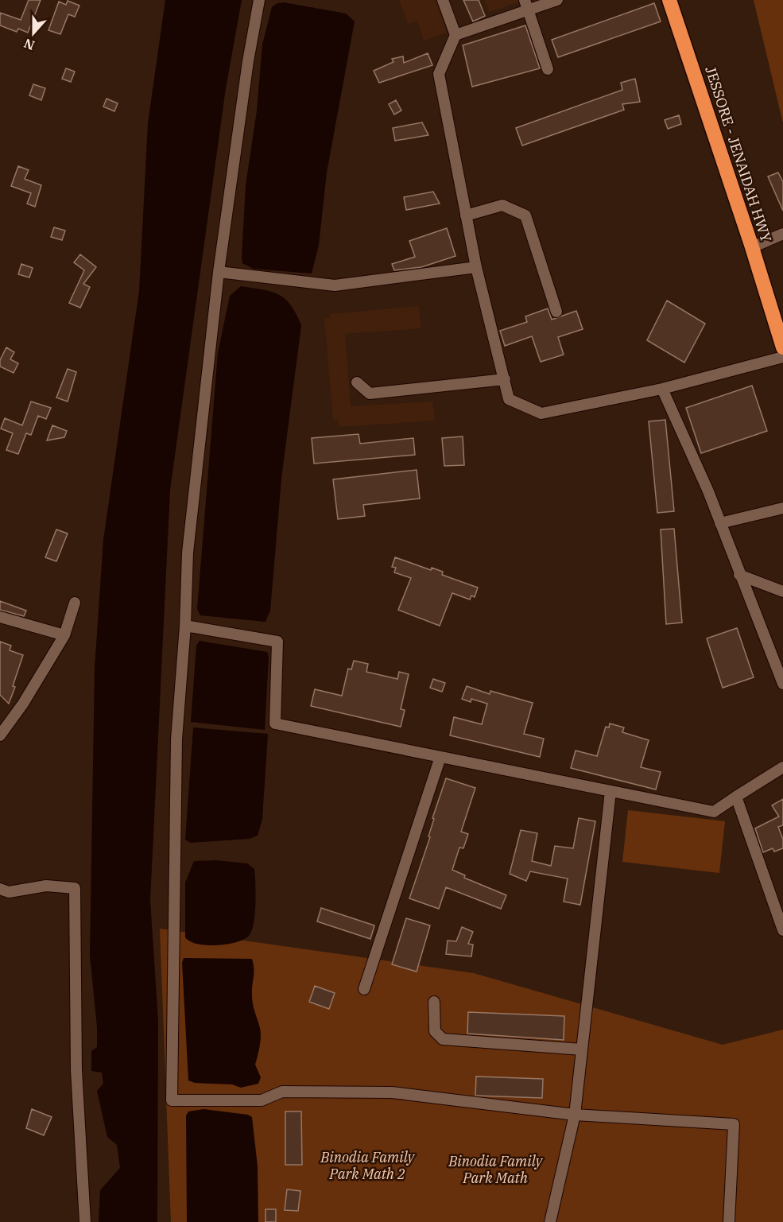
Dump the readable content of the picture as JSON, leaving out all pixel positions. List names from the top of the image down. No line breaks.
{"streets":{"highway":["JESSORE - JENAIDAH HWY"]},"parks":["Binodia Family Park Math 2","Binodia Family Park Math"],"north":"bottom"}
